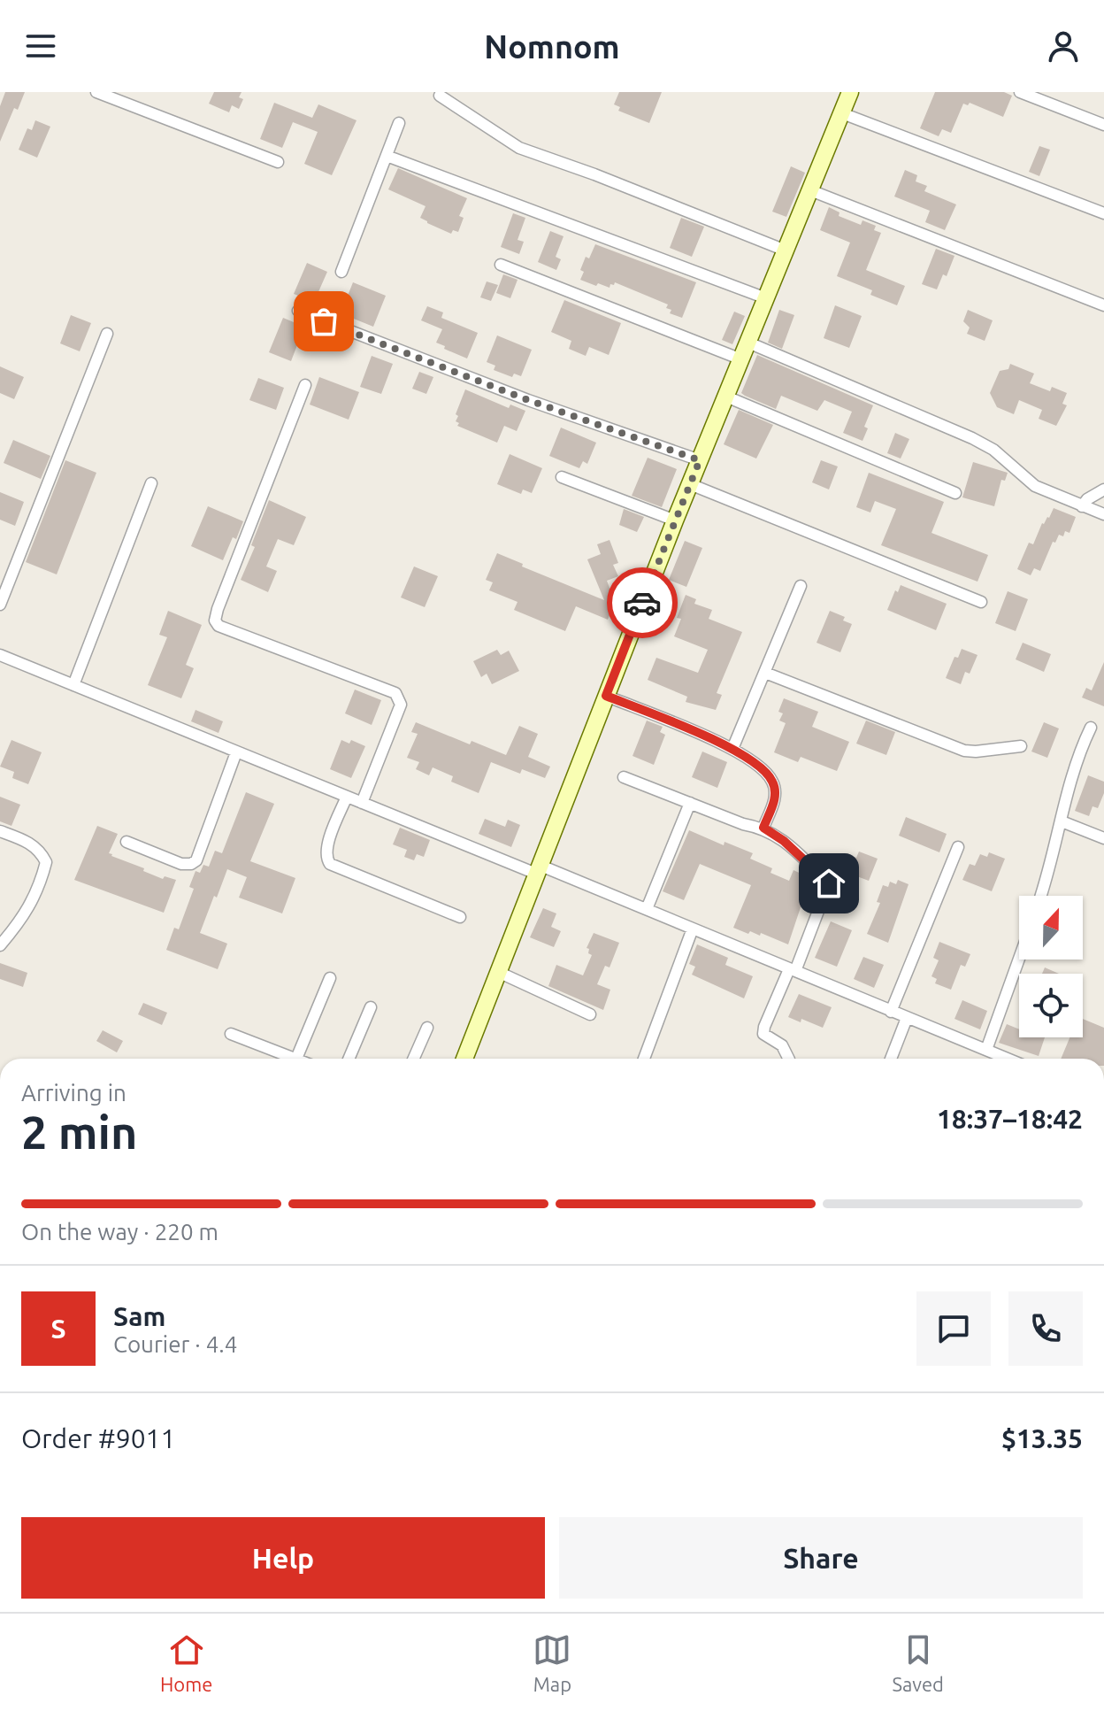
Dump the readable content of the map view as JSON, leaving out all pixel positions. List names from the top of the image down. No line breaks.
{"north":"top","page":{"header":"Nomnom","heading":["2 min","Arriving in","18:37–18:42"],"panel":["Sam","Courier · 4.4","Order #9011","$13.35"],"bar":"On the way · 220 m","round":"S","buttons":["Help","Share"],"tabs":["Home","Map","Saved"]}}
